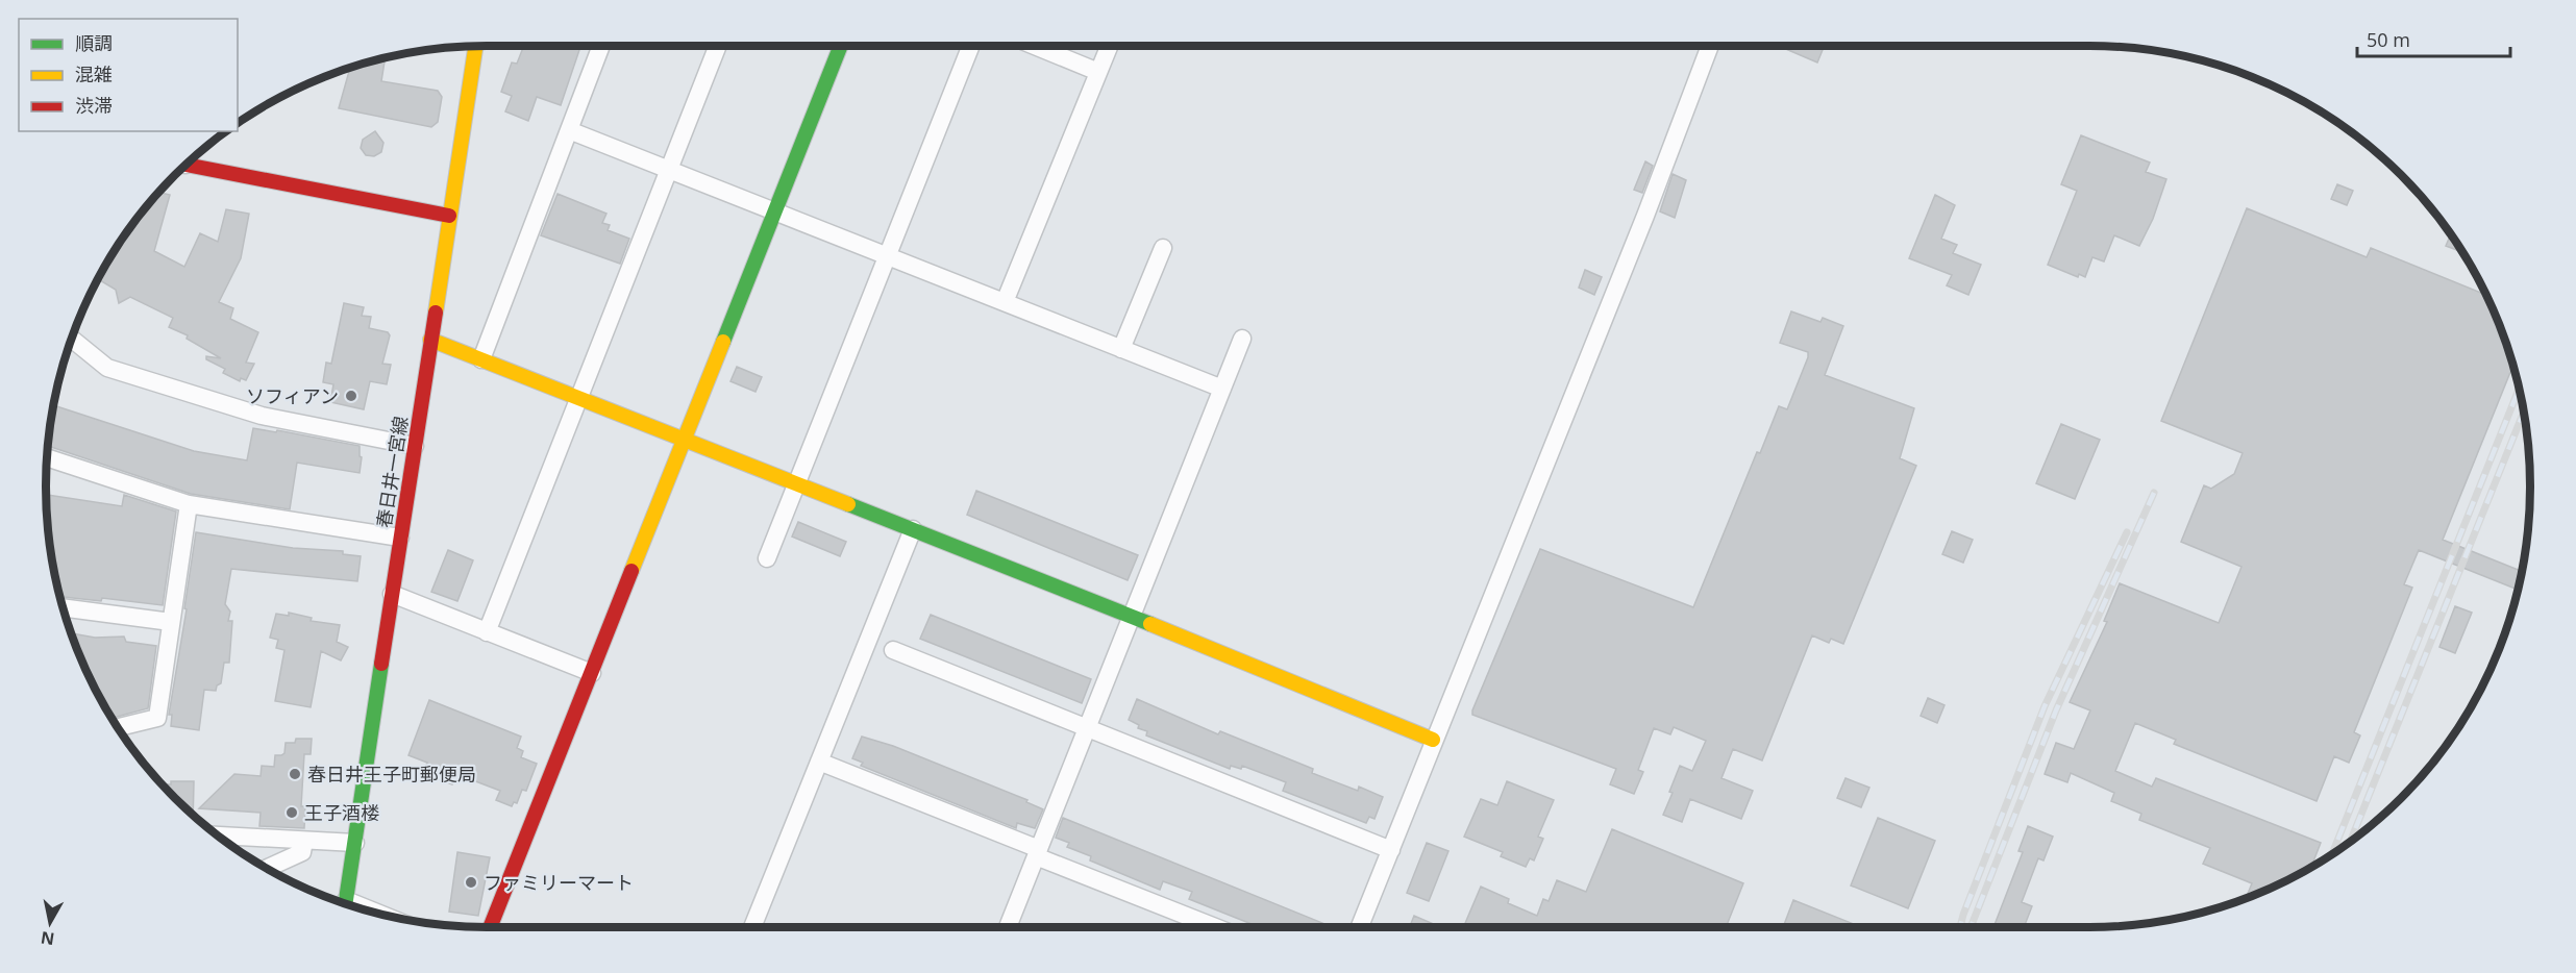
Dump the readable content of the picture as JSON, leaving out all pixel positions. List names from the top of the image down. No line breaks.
{"streets":{"street":["春日井一宮線"]},"places":["ソフィアン","春日井王子町郵便局","王子酒楼","ファミリーマート"],"legend":["順調","混雑","渋滞"],"scale_bar":"50 m","north":"bottom"}
